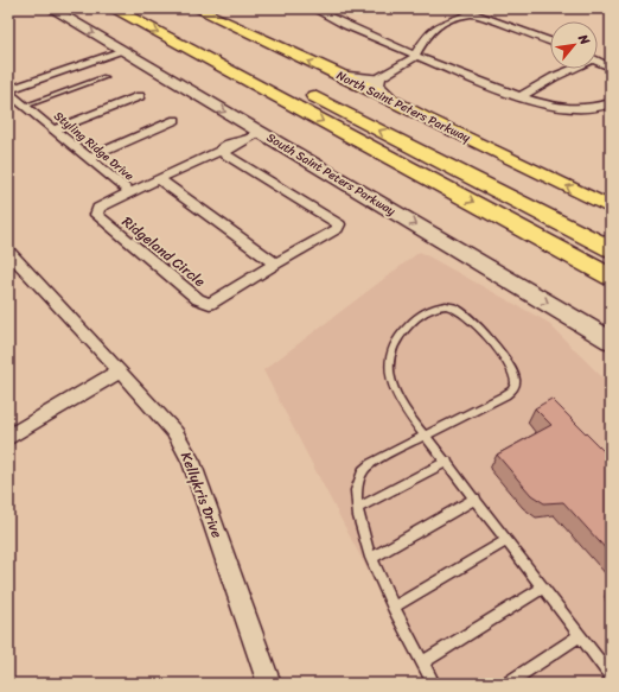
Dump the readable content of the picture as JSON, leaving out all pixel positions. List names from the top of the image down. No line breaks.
{"streets":{"main road":["North Saint Peters Parkway","South Saint Peters Parkway"],"street":["Styling Ridge Drive","Ridgeland Circle","Kellykris Drive"]},"crossings":[["Styling Ridge Drive","South Saint Peters Parkway"],["Styling Ridge Drive","Ridgeland Circle"]],"one_way":["North Saint Peters Parkway","South Saint Peters Parkway"],"north":"top right"}
